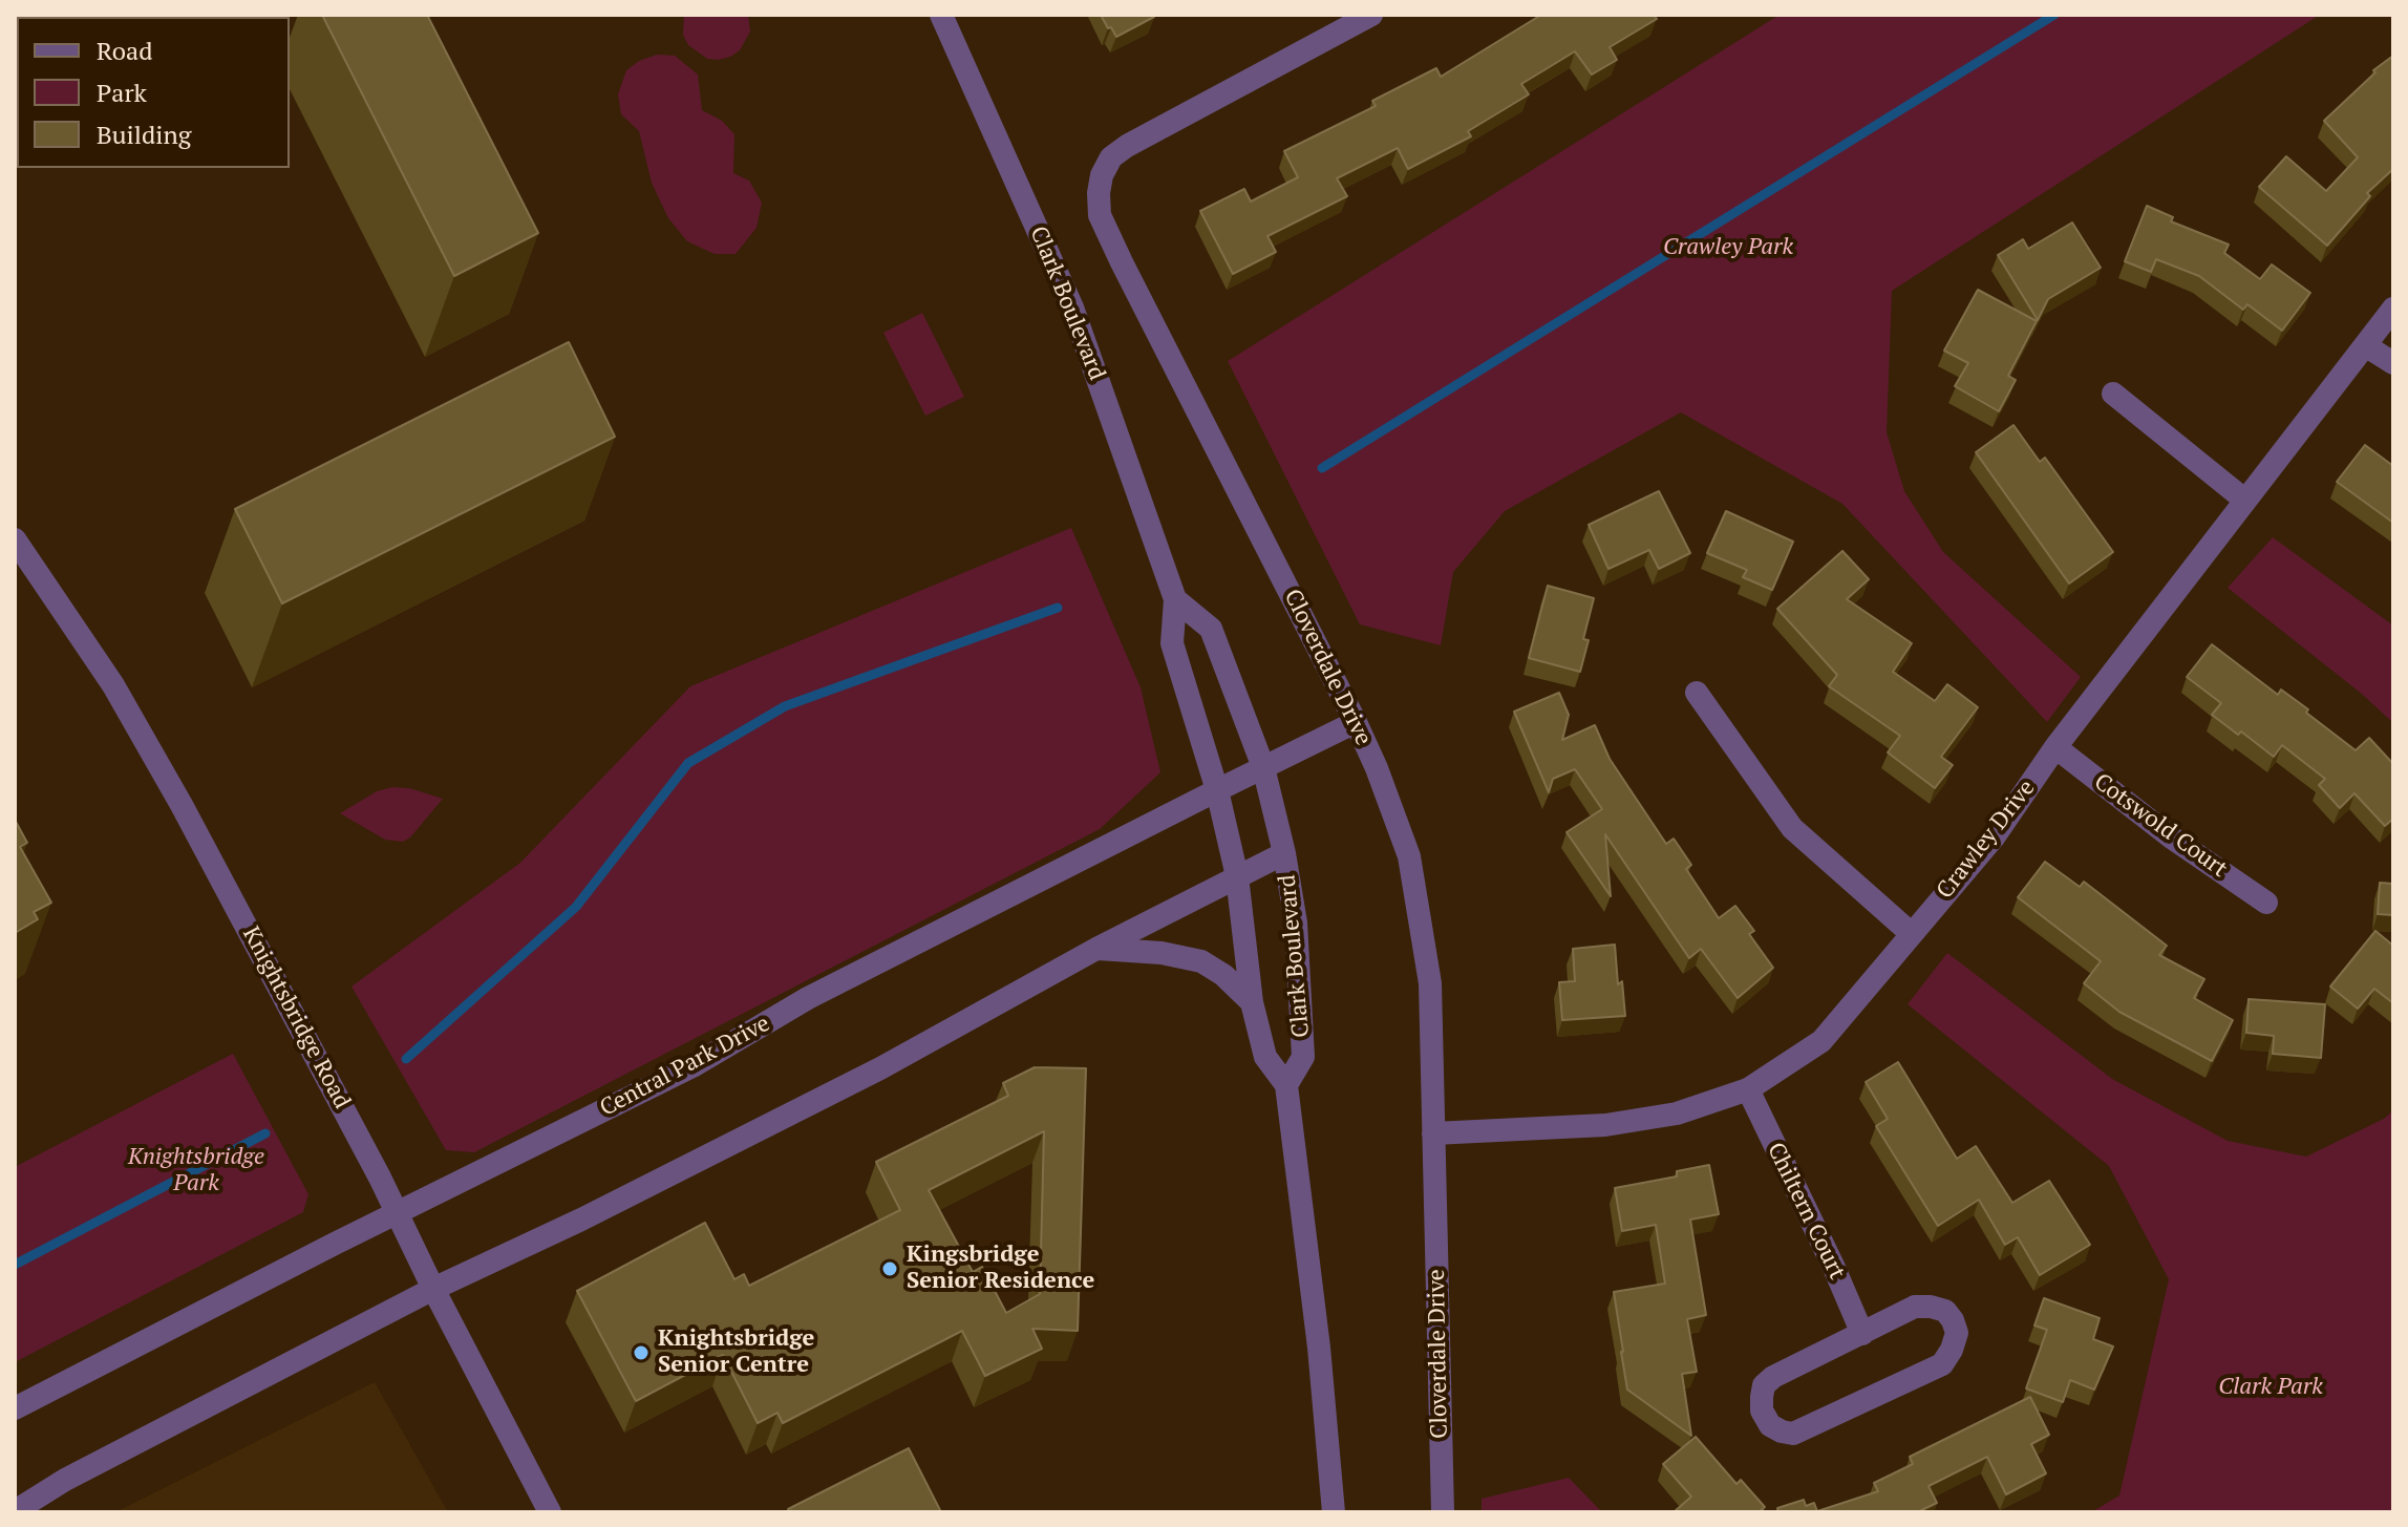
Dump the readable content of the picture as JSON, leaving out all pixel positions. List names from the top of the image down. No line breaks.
{"streets":{"street":["Clark Boulevard","Cloverdale Drive","Cotswold Court","Crawley Drive","Knightsbridge Road","Central Park Drive","Chiltern Court"]},"crossings":[["Clark Boulevard","Central Park Drive"],["Cloverdale Drive","Crawley Drive"],["Cloverdale Drive","Central Park Drive"],["Cotswold Court","Crawley Drive"],["Crawley Drive","Chiltern Court"],["Knightsbridge Road","Central Park Drive"]],"parks":["Crawley Park","Knightsbridge Park","Clark Park"],"places":["Kingsbridge Senior Residence","Knightsbridge Senior Centre"],"legend":["Road","Park","Building"]}
